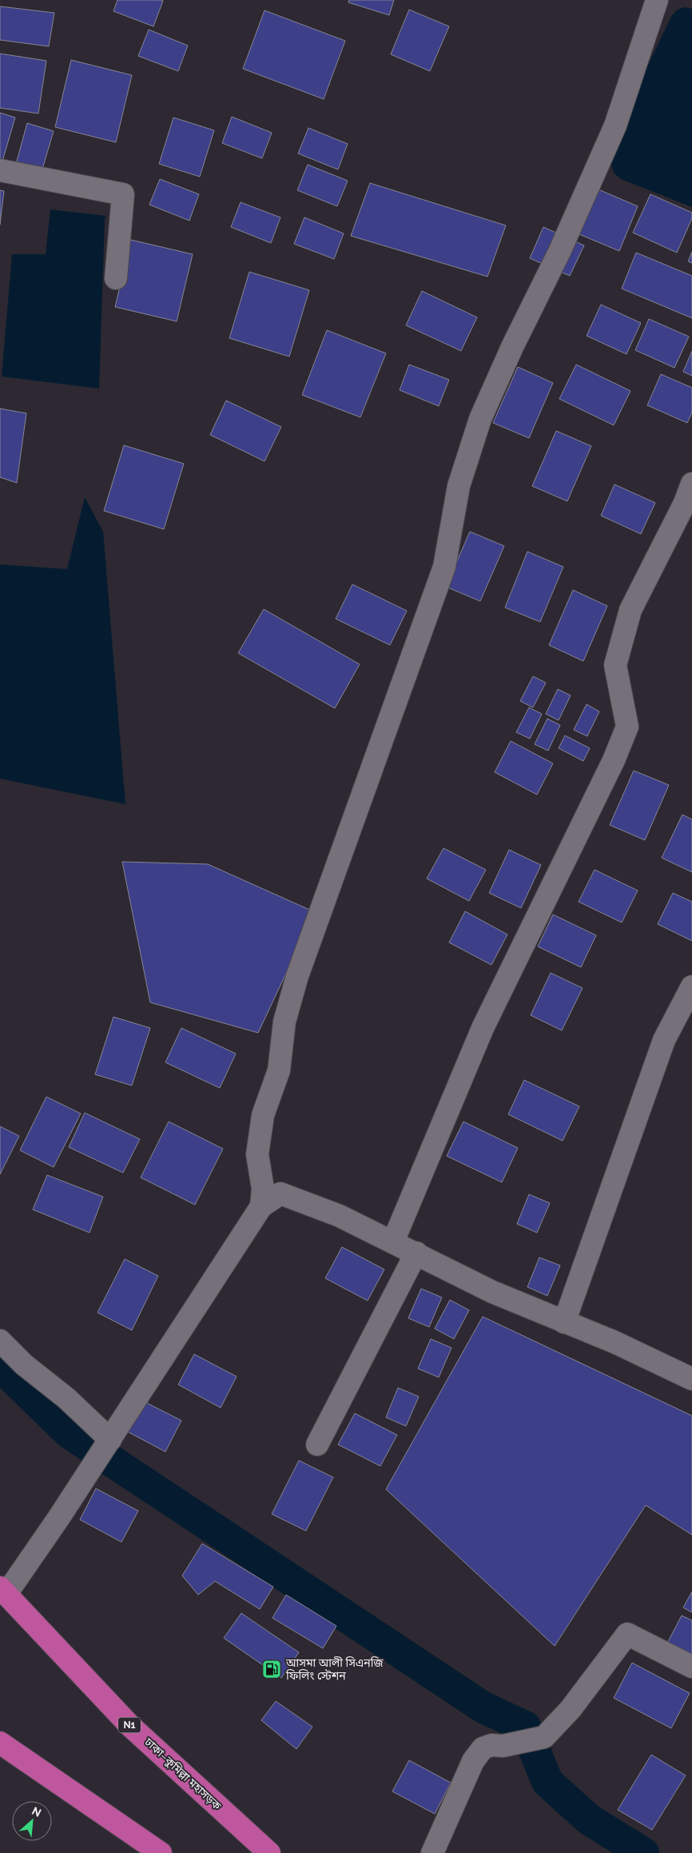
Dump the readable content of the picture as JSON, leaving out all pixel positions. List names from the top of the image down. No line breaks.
{"streets":{"highway":["N1","ঢাকা–কুমিল্লা মহাসড়ক"]},"places":{"fuel station":["আসমা আলী সিএনজি ফিলিং স্টেশন"]},"north":"top right"}
